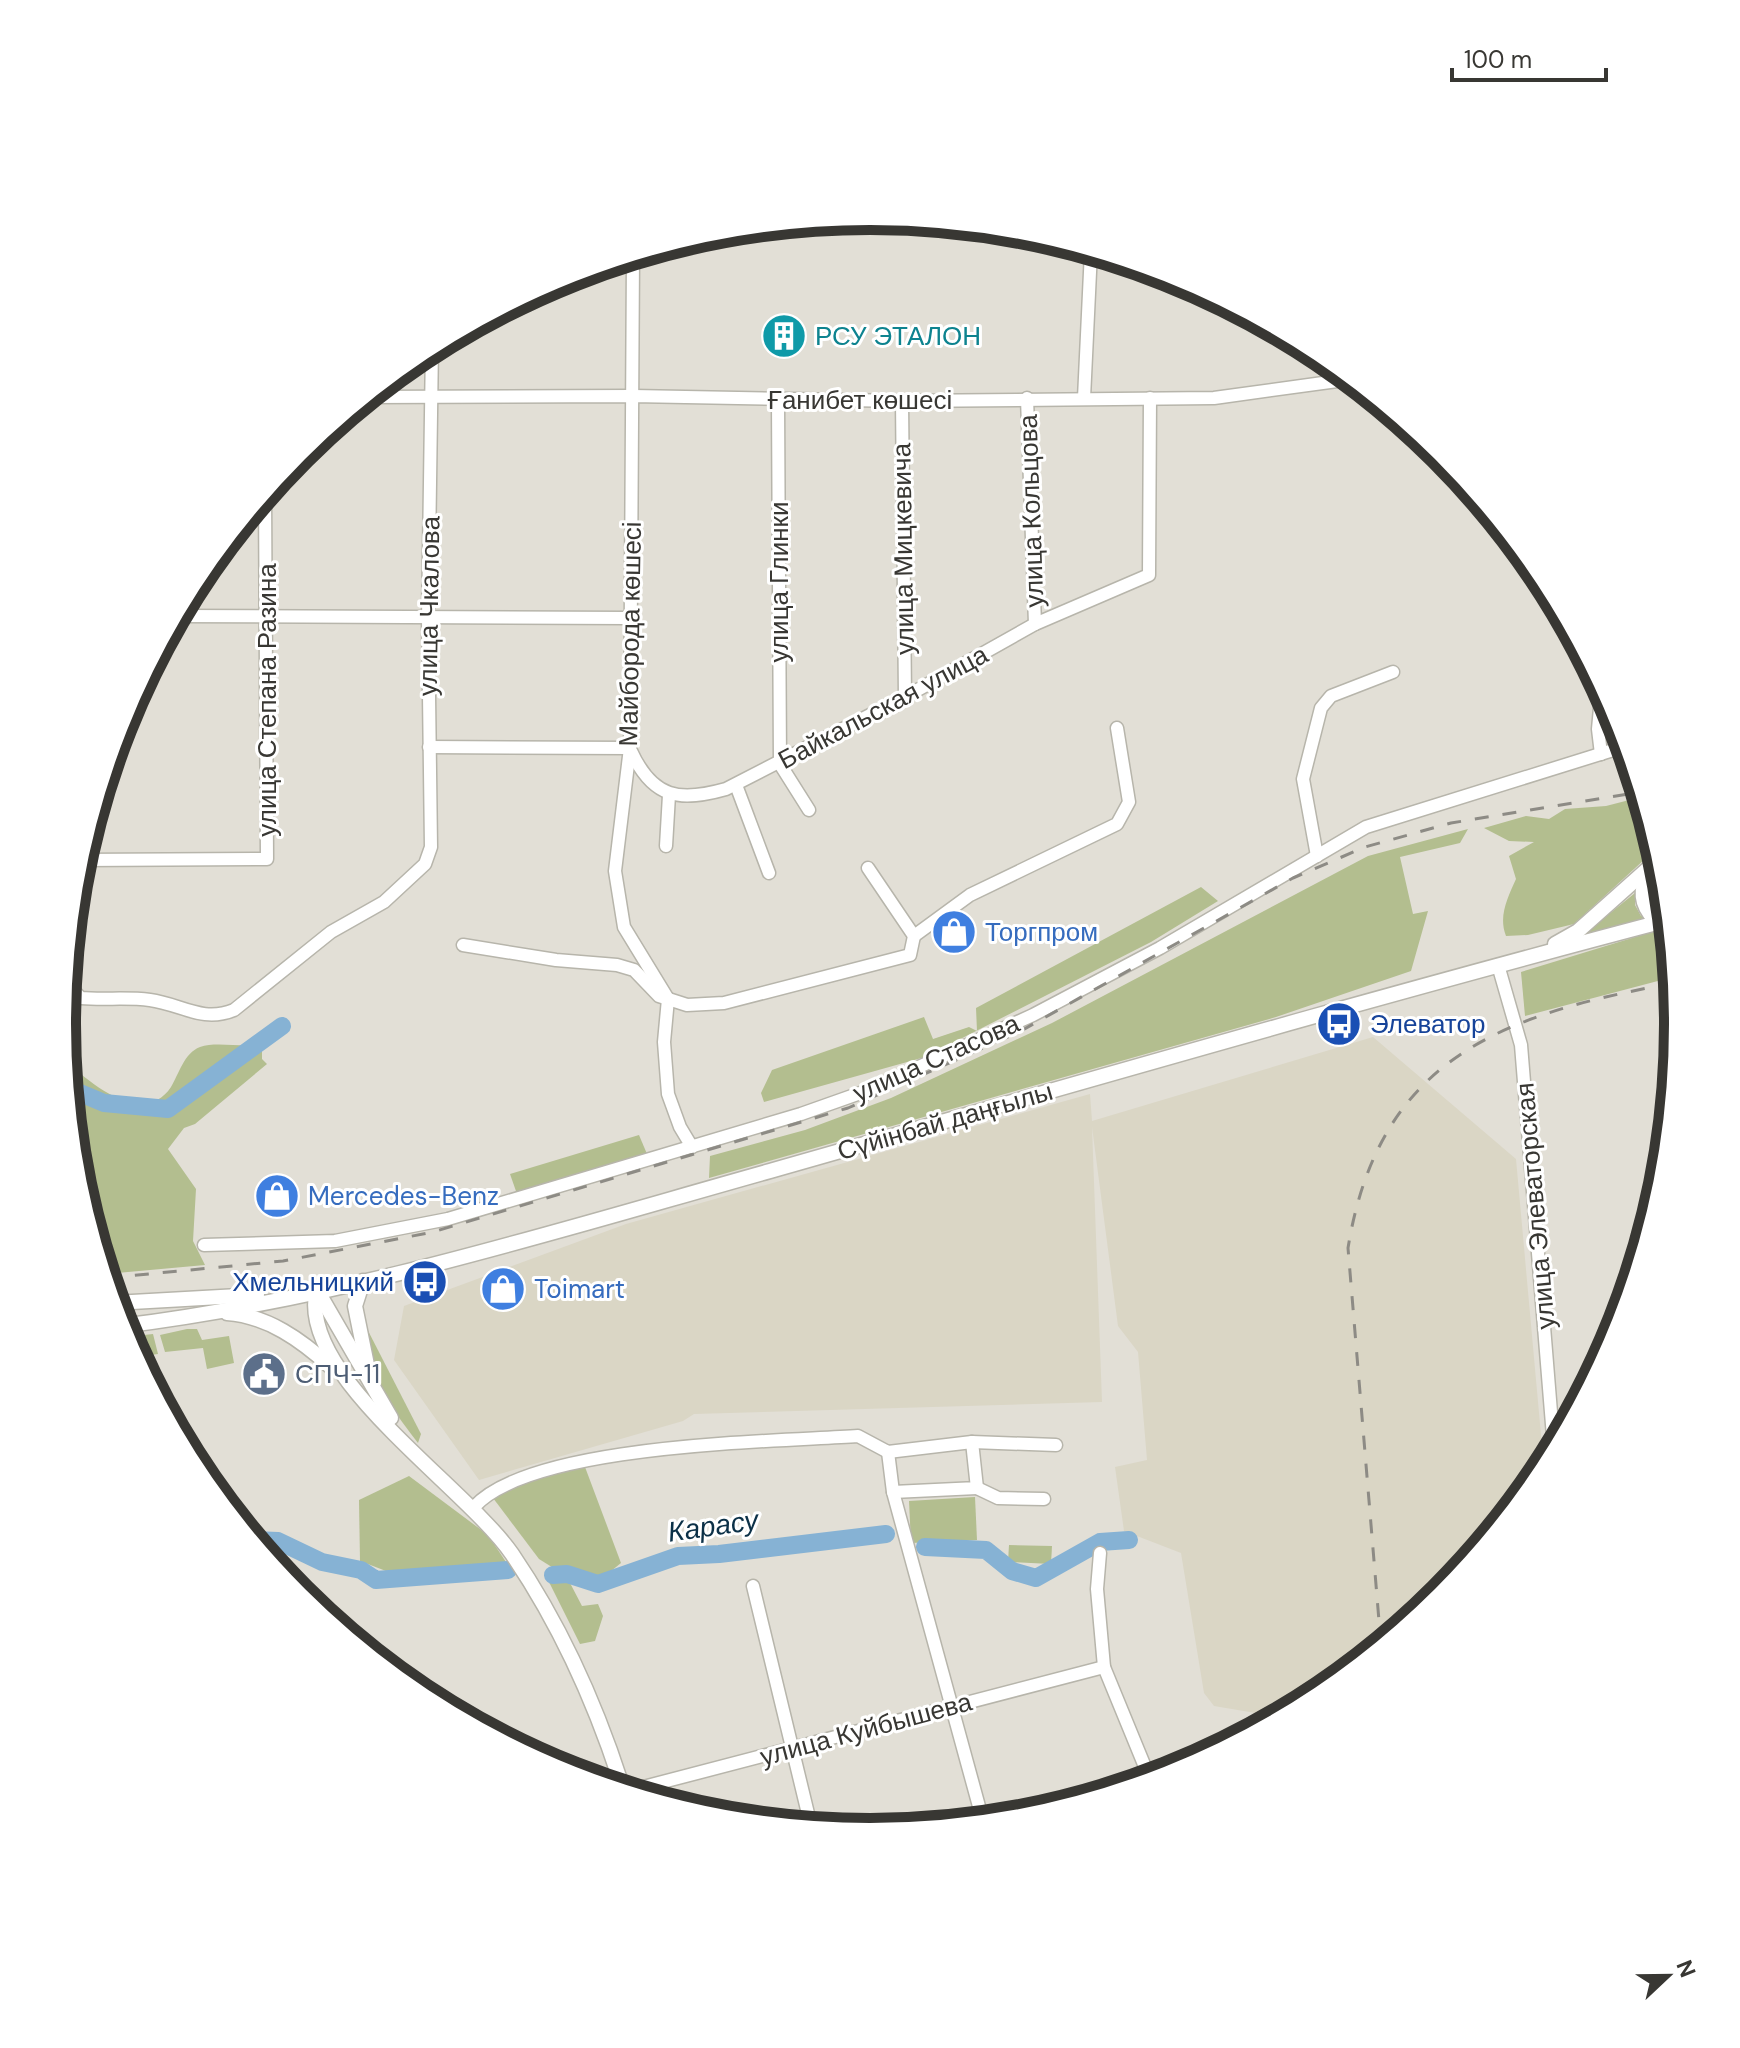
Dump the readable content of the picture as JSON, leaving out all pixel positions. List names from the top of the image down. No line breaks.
{"streets":{"main road":["Сүйінбай даңғылы"],"street":["Ғанибет көшесі","улица Кольцова","улица Мицкевича","улица Глинки","улица Чкалова","Майборода көшесі","улица Степана Разина","Байкальская улица","улица Стасова","улица Элеваторская","улица Куйбышева"]},"crossings":[["Ғанибет көшесі","улица Кольцова"],["Ғанибет көшесі","улица Мицкевича"],["Ғанибет көшесі","улица Глинки"],["Ғанибет көшесі","улица Чкалова"],["Ғанибет көшесі","Майборода көшесі"],["Ғанибет көшесі","Байкальская улица"],["улица Кольцова","Байкальская улица"],["улица Мицкевича","Байкальская улица"],["улица Глинки","Байкальская улица"],["Сүйінбай даңғылы","улица Элеваторская"]],"water":["Карасу"],"places":{"building":["РСУ ЭТАЛОН"],"shop":["Торгпром","Mercedes-Benz","Toimart"],"bus stop":["Элеватор","Хмельницкий"],"public building":["СПЧ-11"]},"scale_bar":"100 m","north":"right"}
